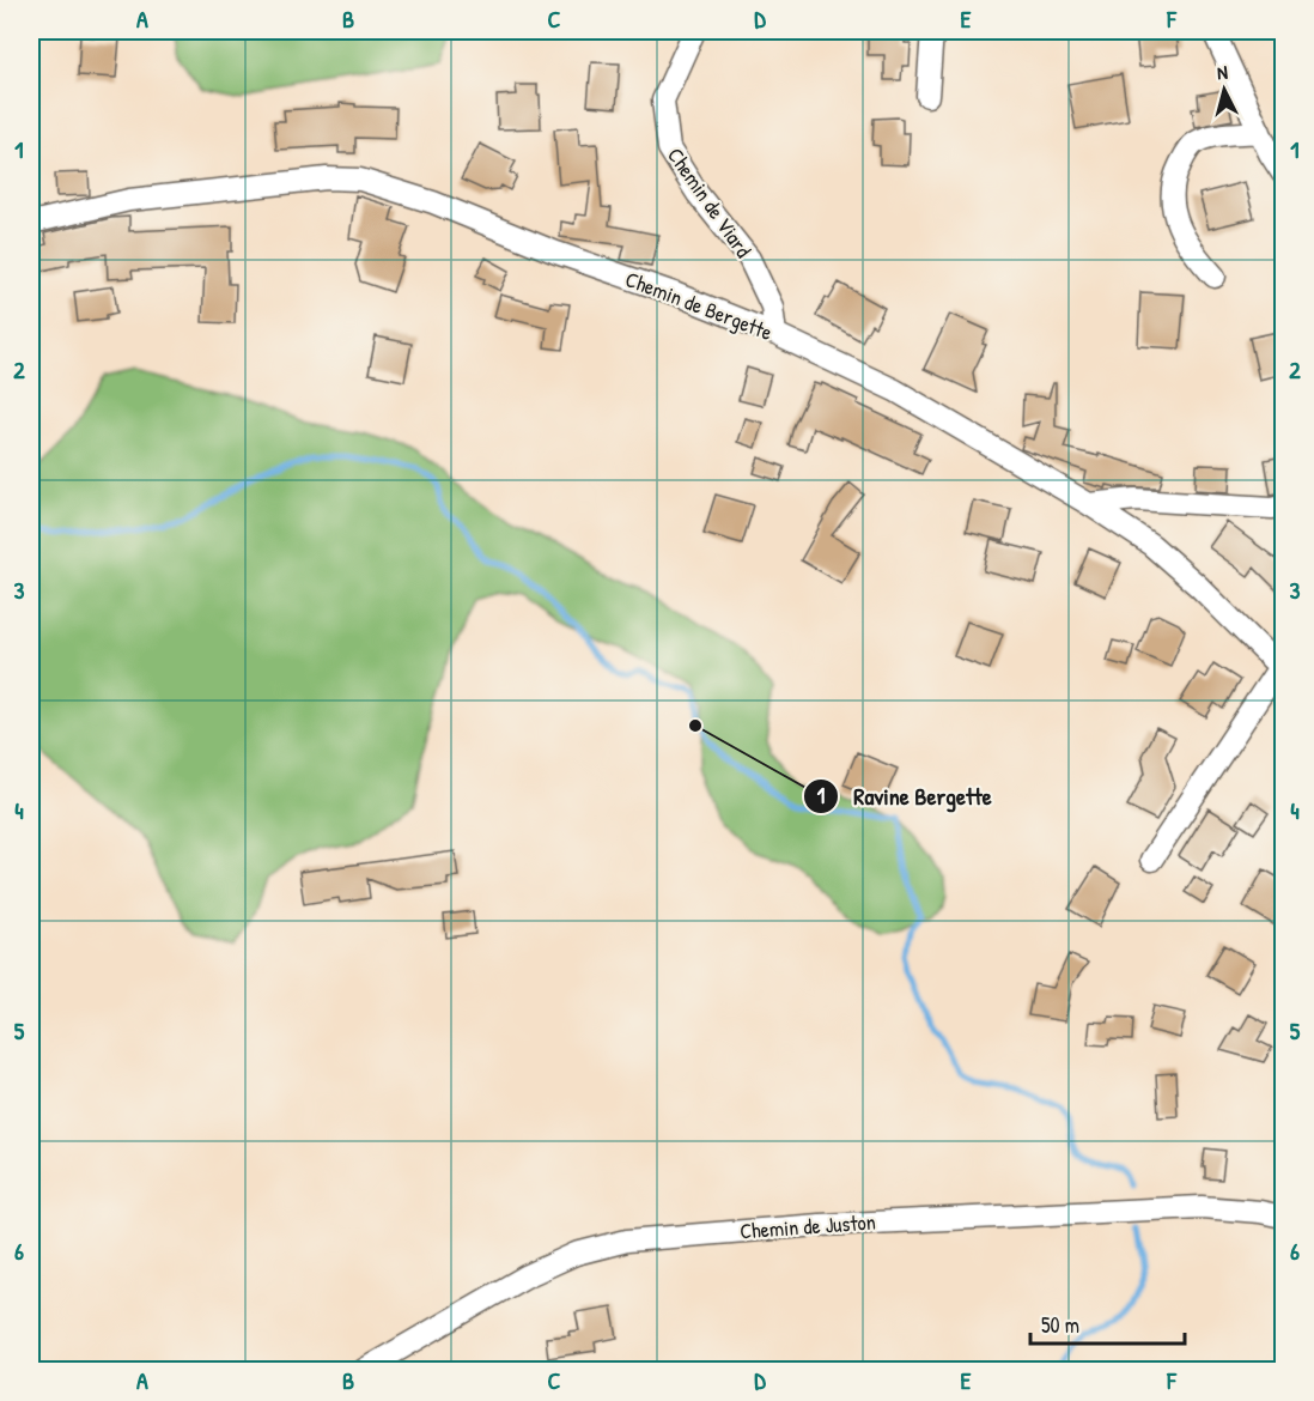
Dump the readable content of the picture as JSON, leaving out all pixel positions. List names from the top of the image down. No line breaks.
{"streets":{"street":["Chemin de Viard","Chemin de Bergette","Chemin de Juston"]},"crossings":[["Chemin de Viard","Chemin de Bergette"]],"places":["Ravine Bergette"],"scale_bar":"50 m","north":"top","grid":{"columns":["A","B","C","D","E","F"],"rows":["1","2","3","4","5","6"]}}
